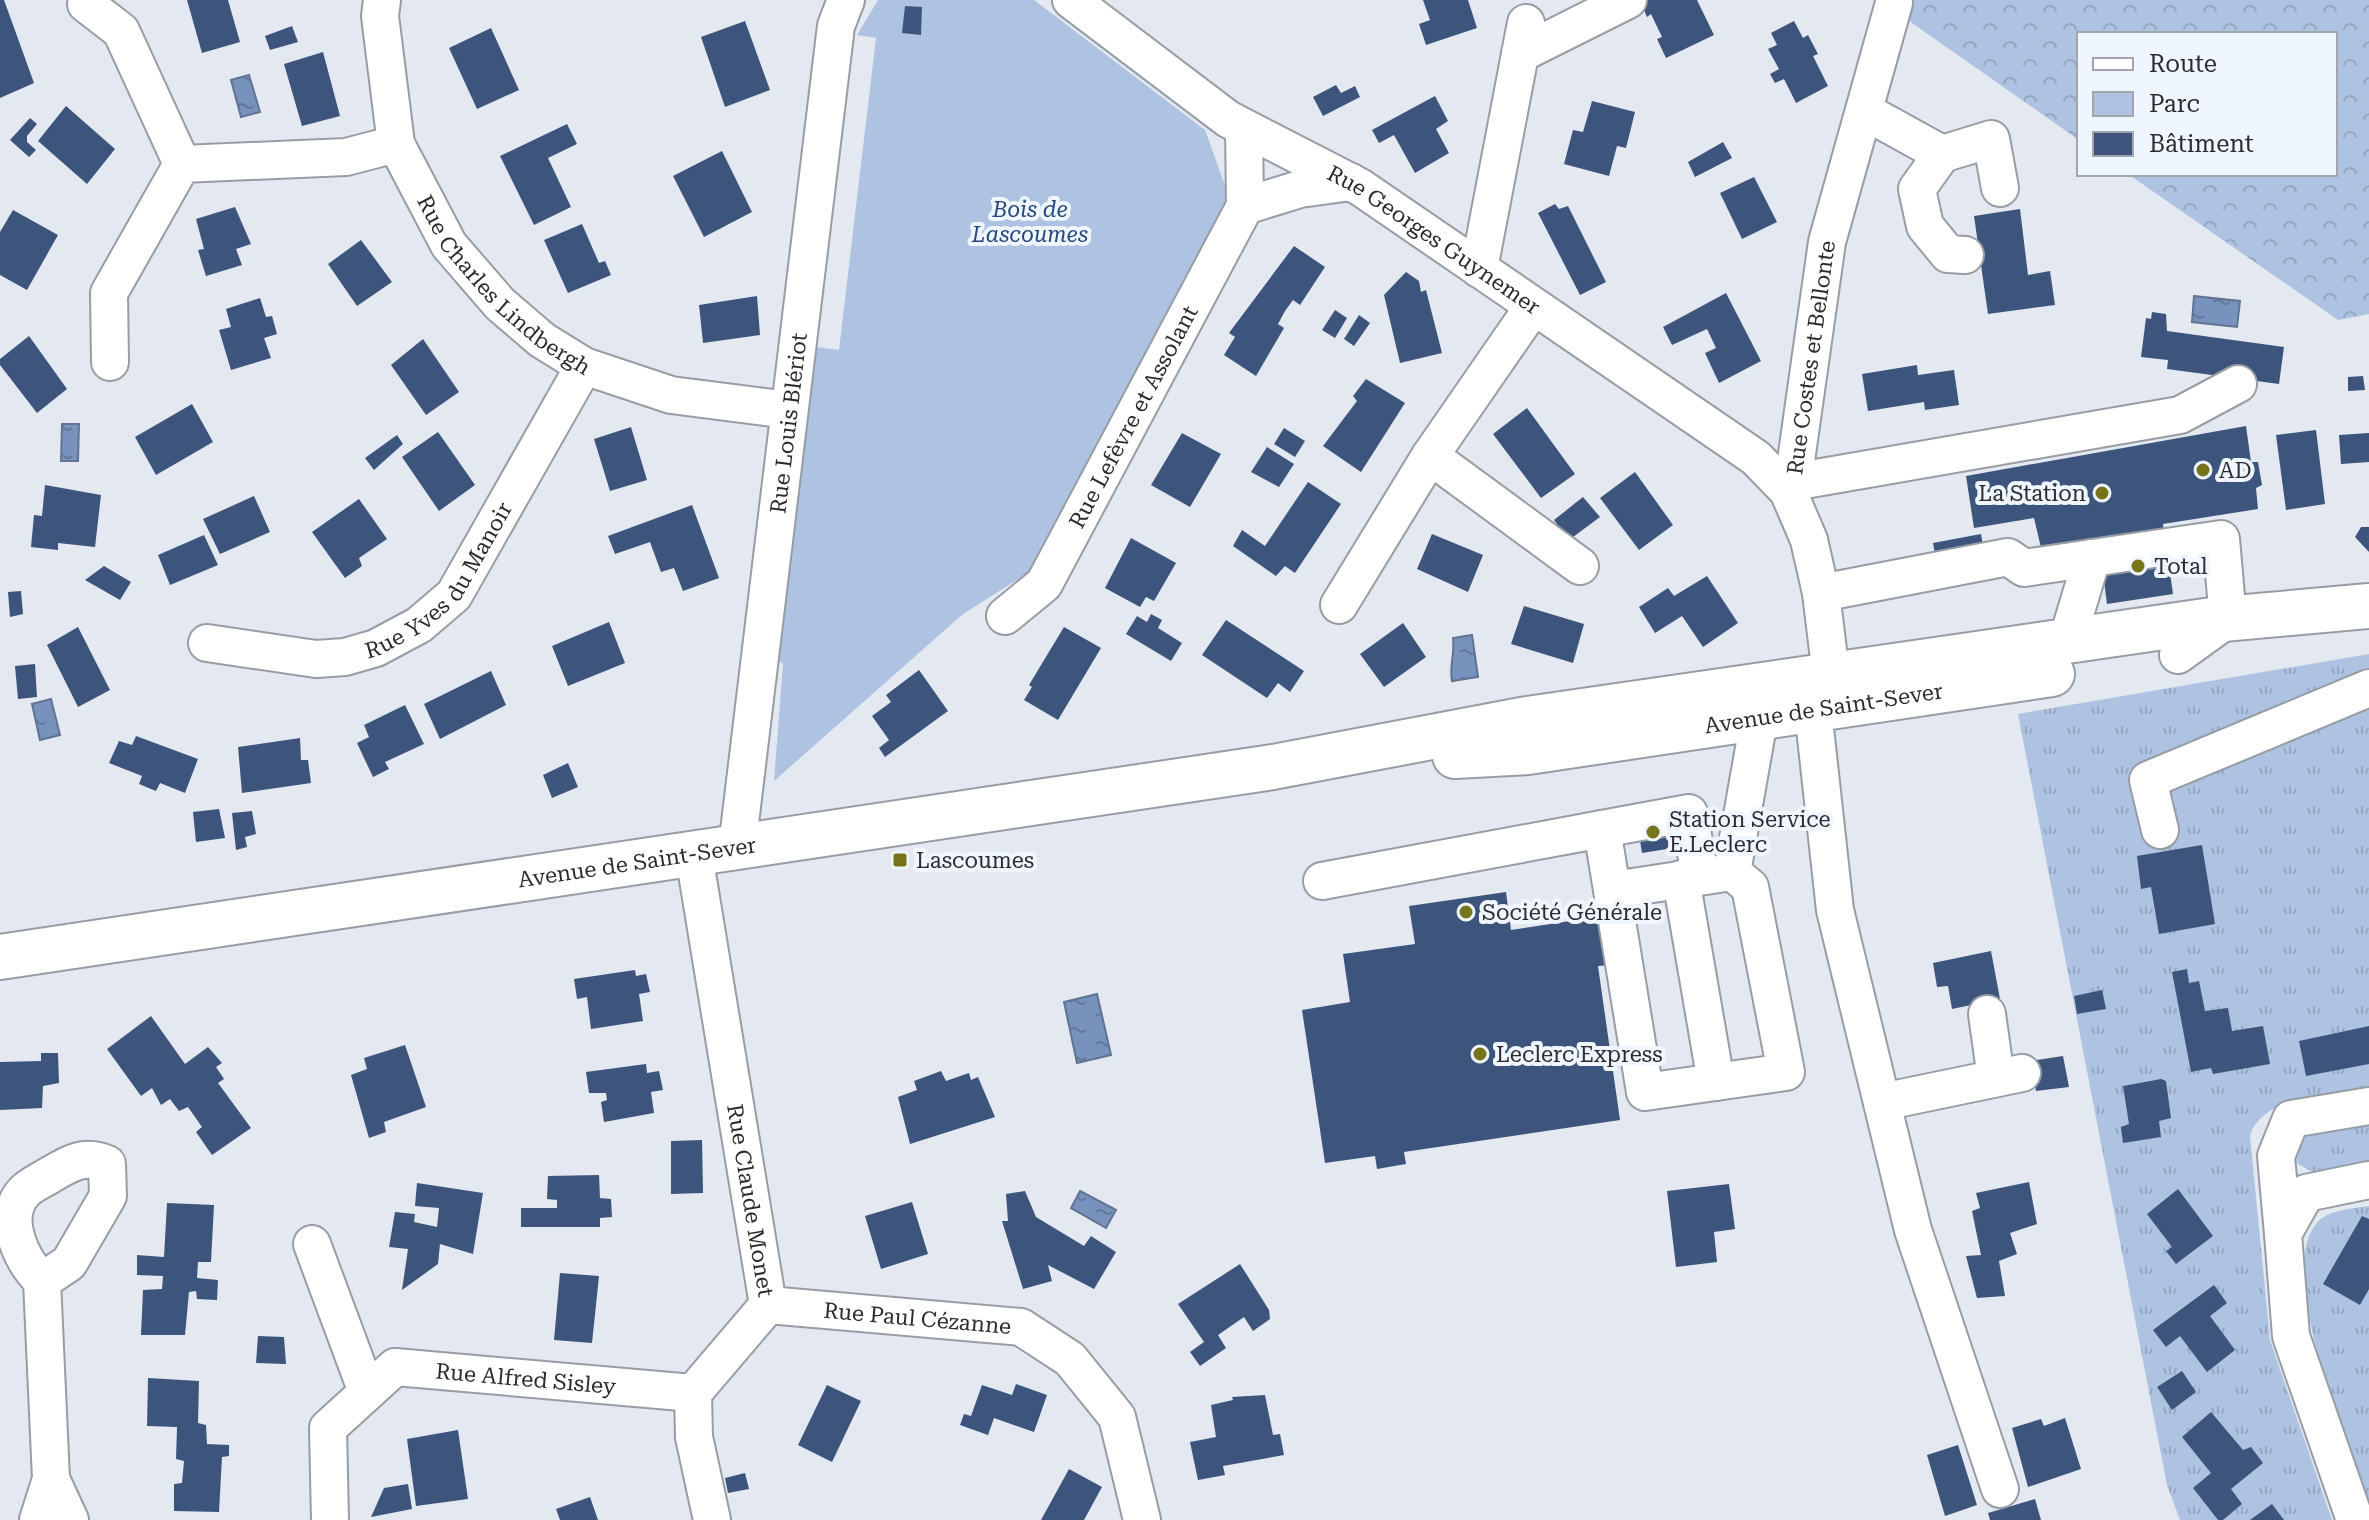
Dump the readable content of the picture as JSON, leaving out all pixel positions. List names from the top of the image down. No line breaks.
{"streets":{"main road":["Avenue de Saint-Sever"],"street":["Rue Georges Guynemer","Rue Charles Lindbergh","Rue Costes et Bellonte","Rue Lefèvre et Assolant","Rue Louis Blériot","Rue Yves du Manoir","Rue Claude Monet","Rue Paul Cézanne","Rue Alfred Sisley"]},"crossings":[["Rue Georges Guynemer","Rue Costes et Bellonte"],["Rue Georges Guynemer","Rue Lefèvre et Assolant"],["Rue Charles Lindbergh","Rue Louis Blériot"],["Rue Charles Lindbergh","Rue Yves du Manoir"],["Rue Costes et Bellonte","Avenue de Saint-Sever"],["Rue Louis Blériot","Avenue de Saint-Sever"],["Avenue de Saint-Sever","Rue Claude Monet"],["Rue Claude Monet","Rue Paul Cézanne"],["Rue Claude Monet","Rue Alfred Sisley"]],"parks":["Bois de Lascoumes"],"places":{"other":["AD","La Station","Total","Station Service E.Leclerc","Société Générale","Leclerc Express"],"transit":["Lascoumes"]},"legend":["Route","Parc","Bâtiment"]}
